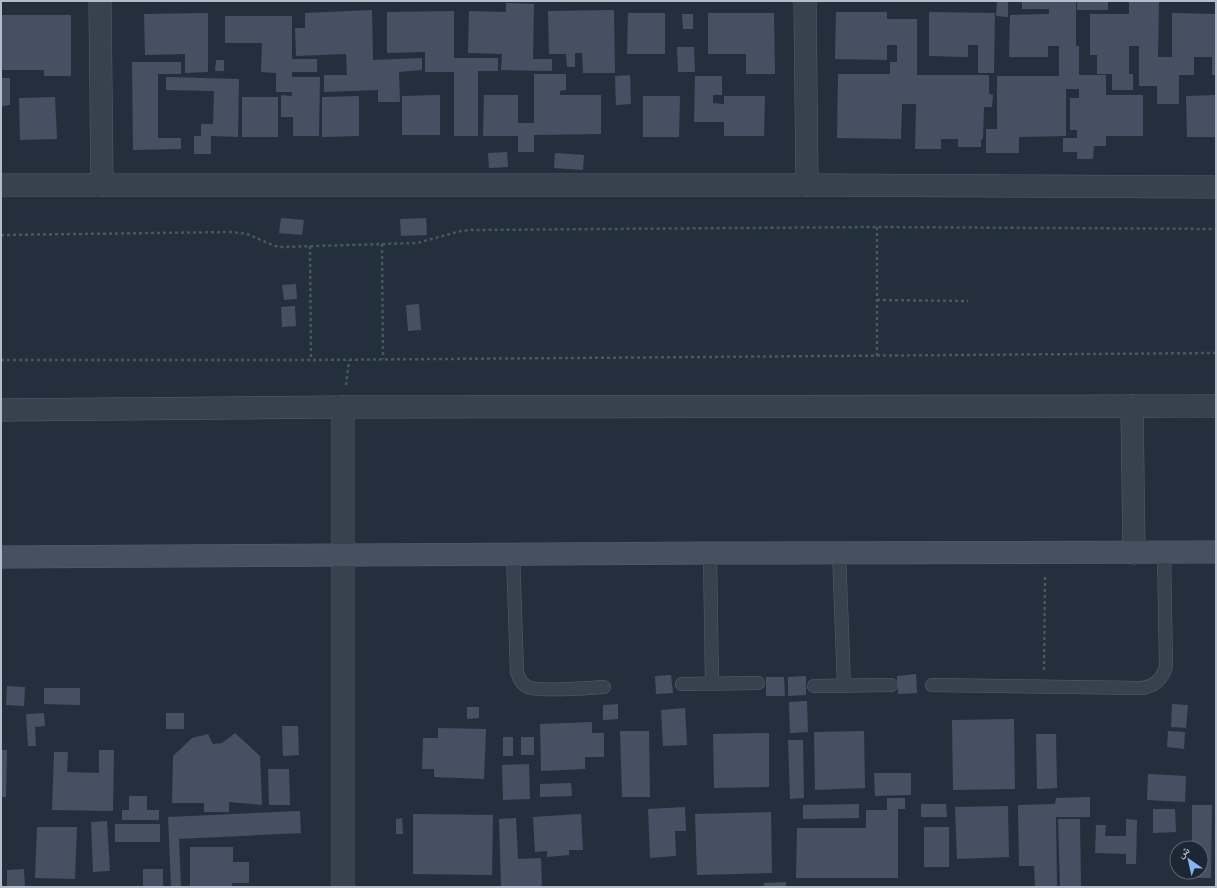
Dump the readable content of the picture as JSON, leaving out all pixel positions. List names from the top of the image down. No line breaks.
{"north":"top left"}
